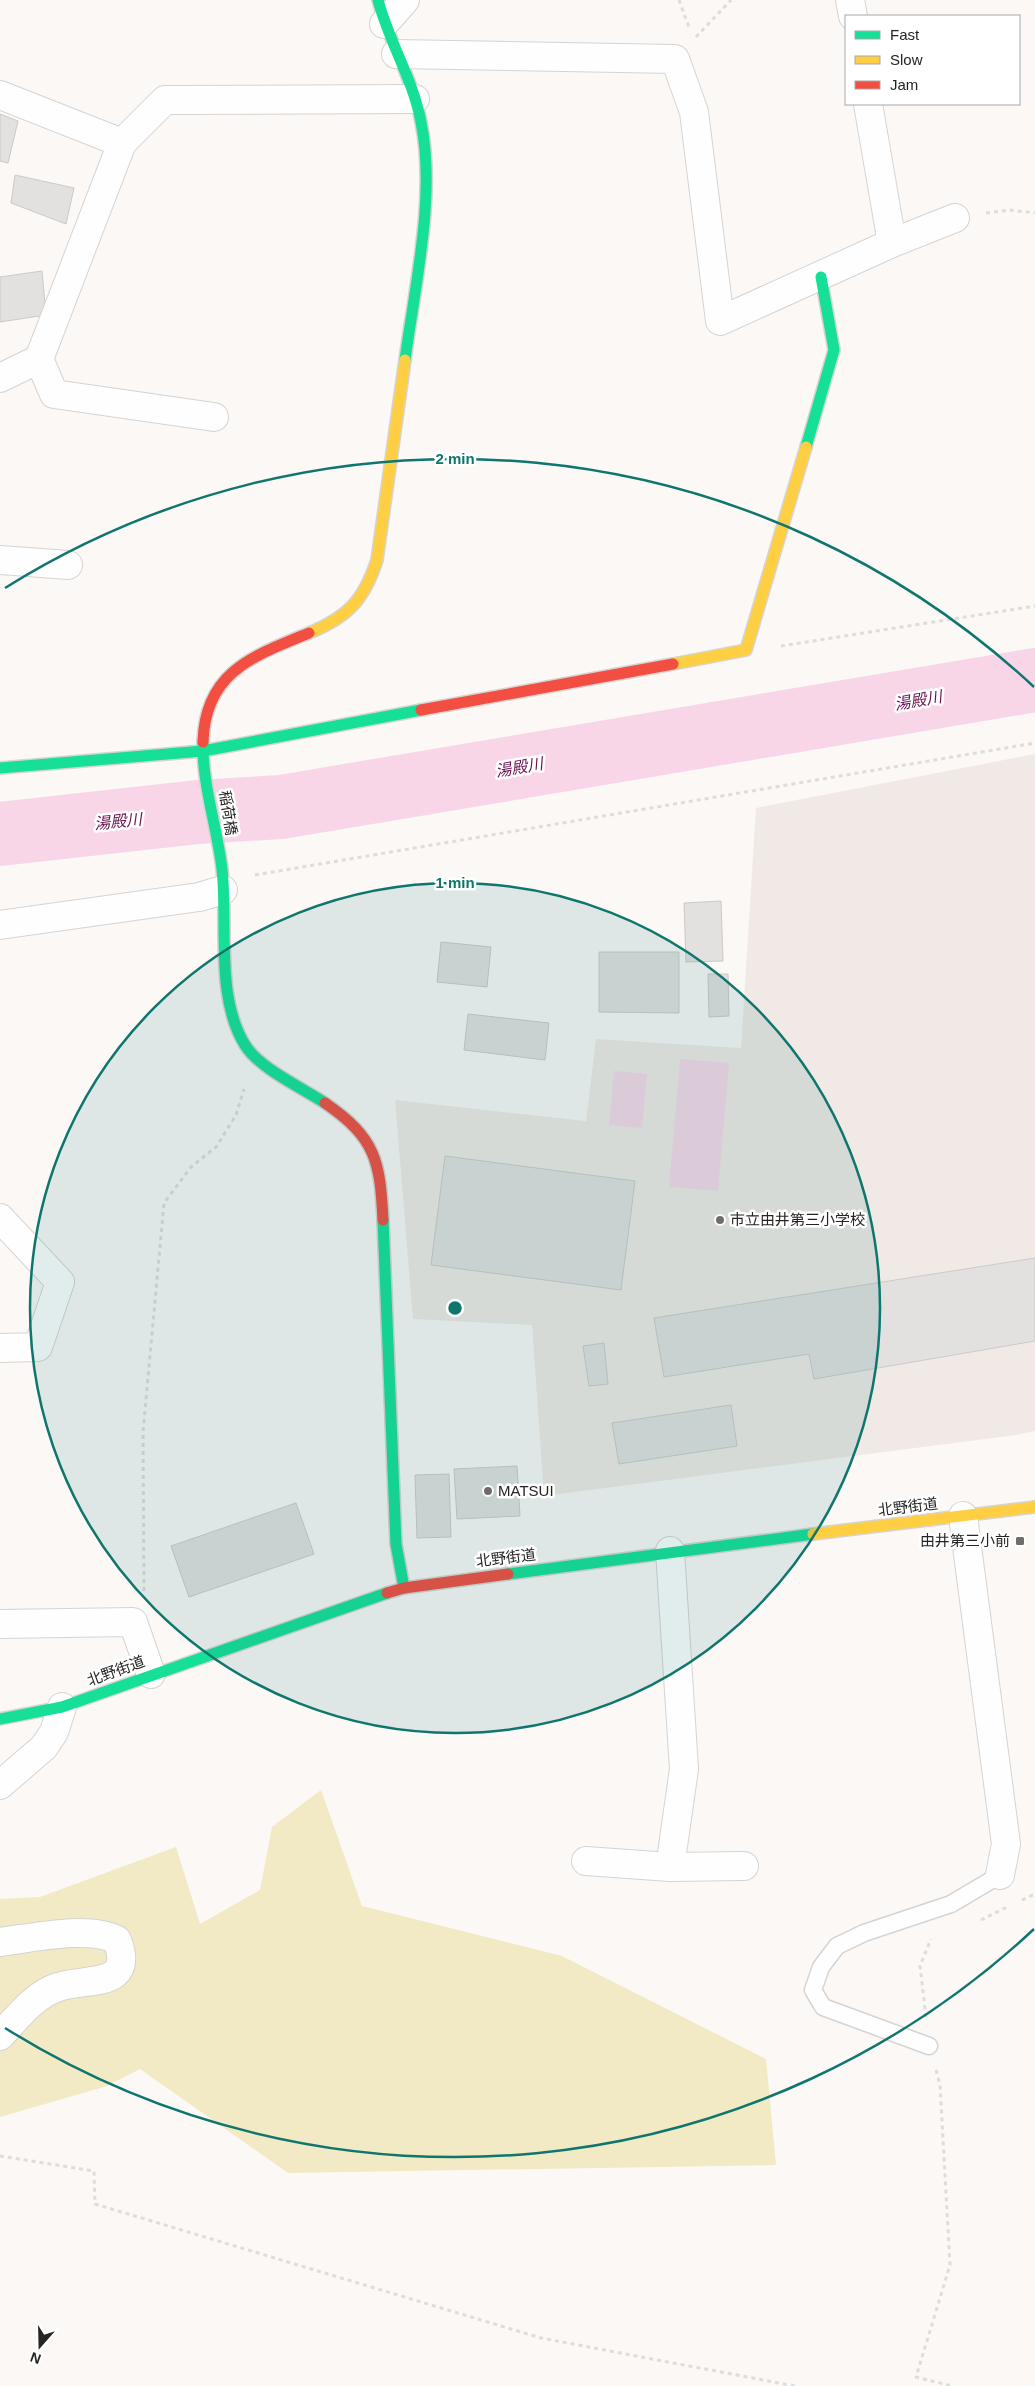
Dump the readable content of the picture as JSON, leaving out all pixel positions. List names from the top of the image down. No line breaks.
{"streets":{"street":["稲荷橋","北野街道"]},"crossings":[["稲荷橋","北野街道"]],"water":["湯殿川"],"places":{"other":["市立由井第三小学校","MATSUI"],"transit":["由井第三小前"]},"legend":["Fast","Slow","Jam"],"north":"bottom","rings":["2 min","1 min"]}
